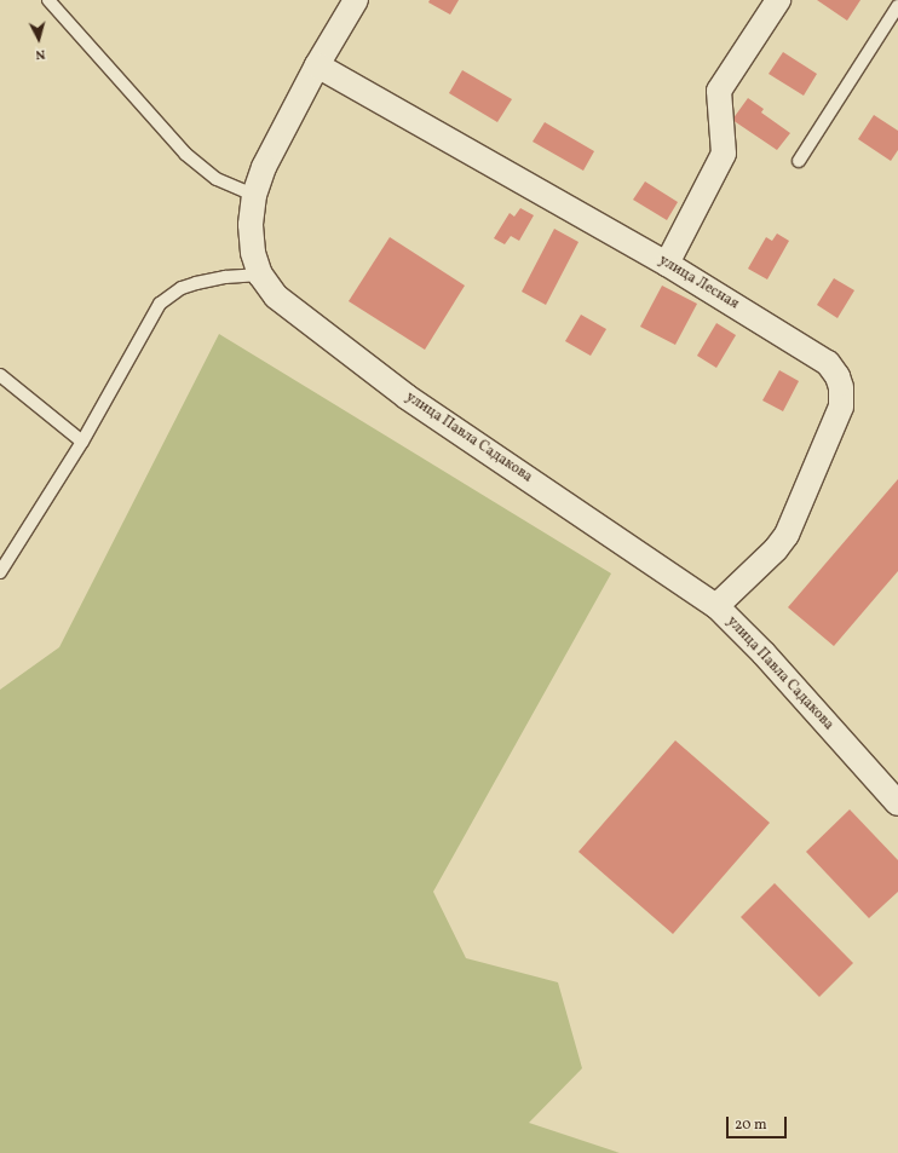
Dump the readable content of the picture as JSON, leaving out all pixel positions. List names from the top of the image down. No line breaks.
{"streets":{"street":["улица Лесная","улица Павла Садакова"]},"crossings":[["улица Лесная","улица Павла Садакова"]],"scale_bar":"20 m","north":"bottom"}
